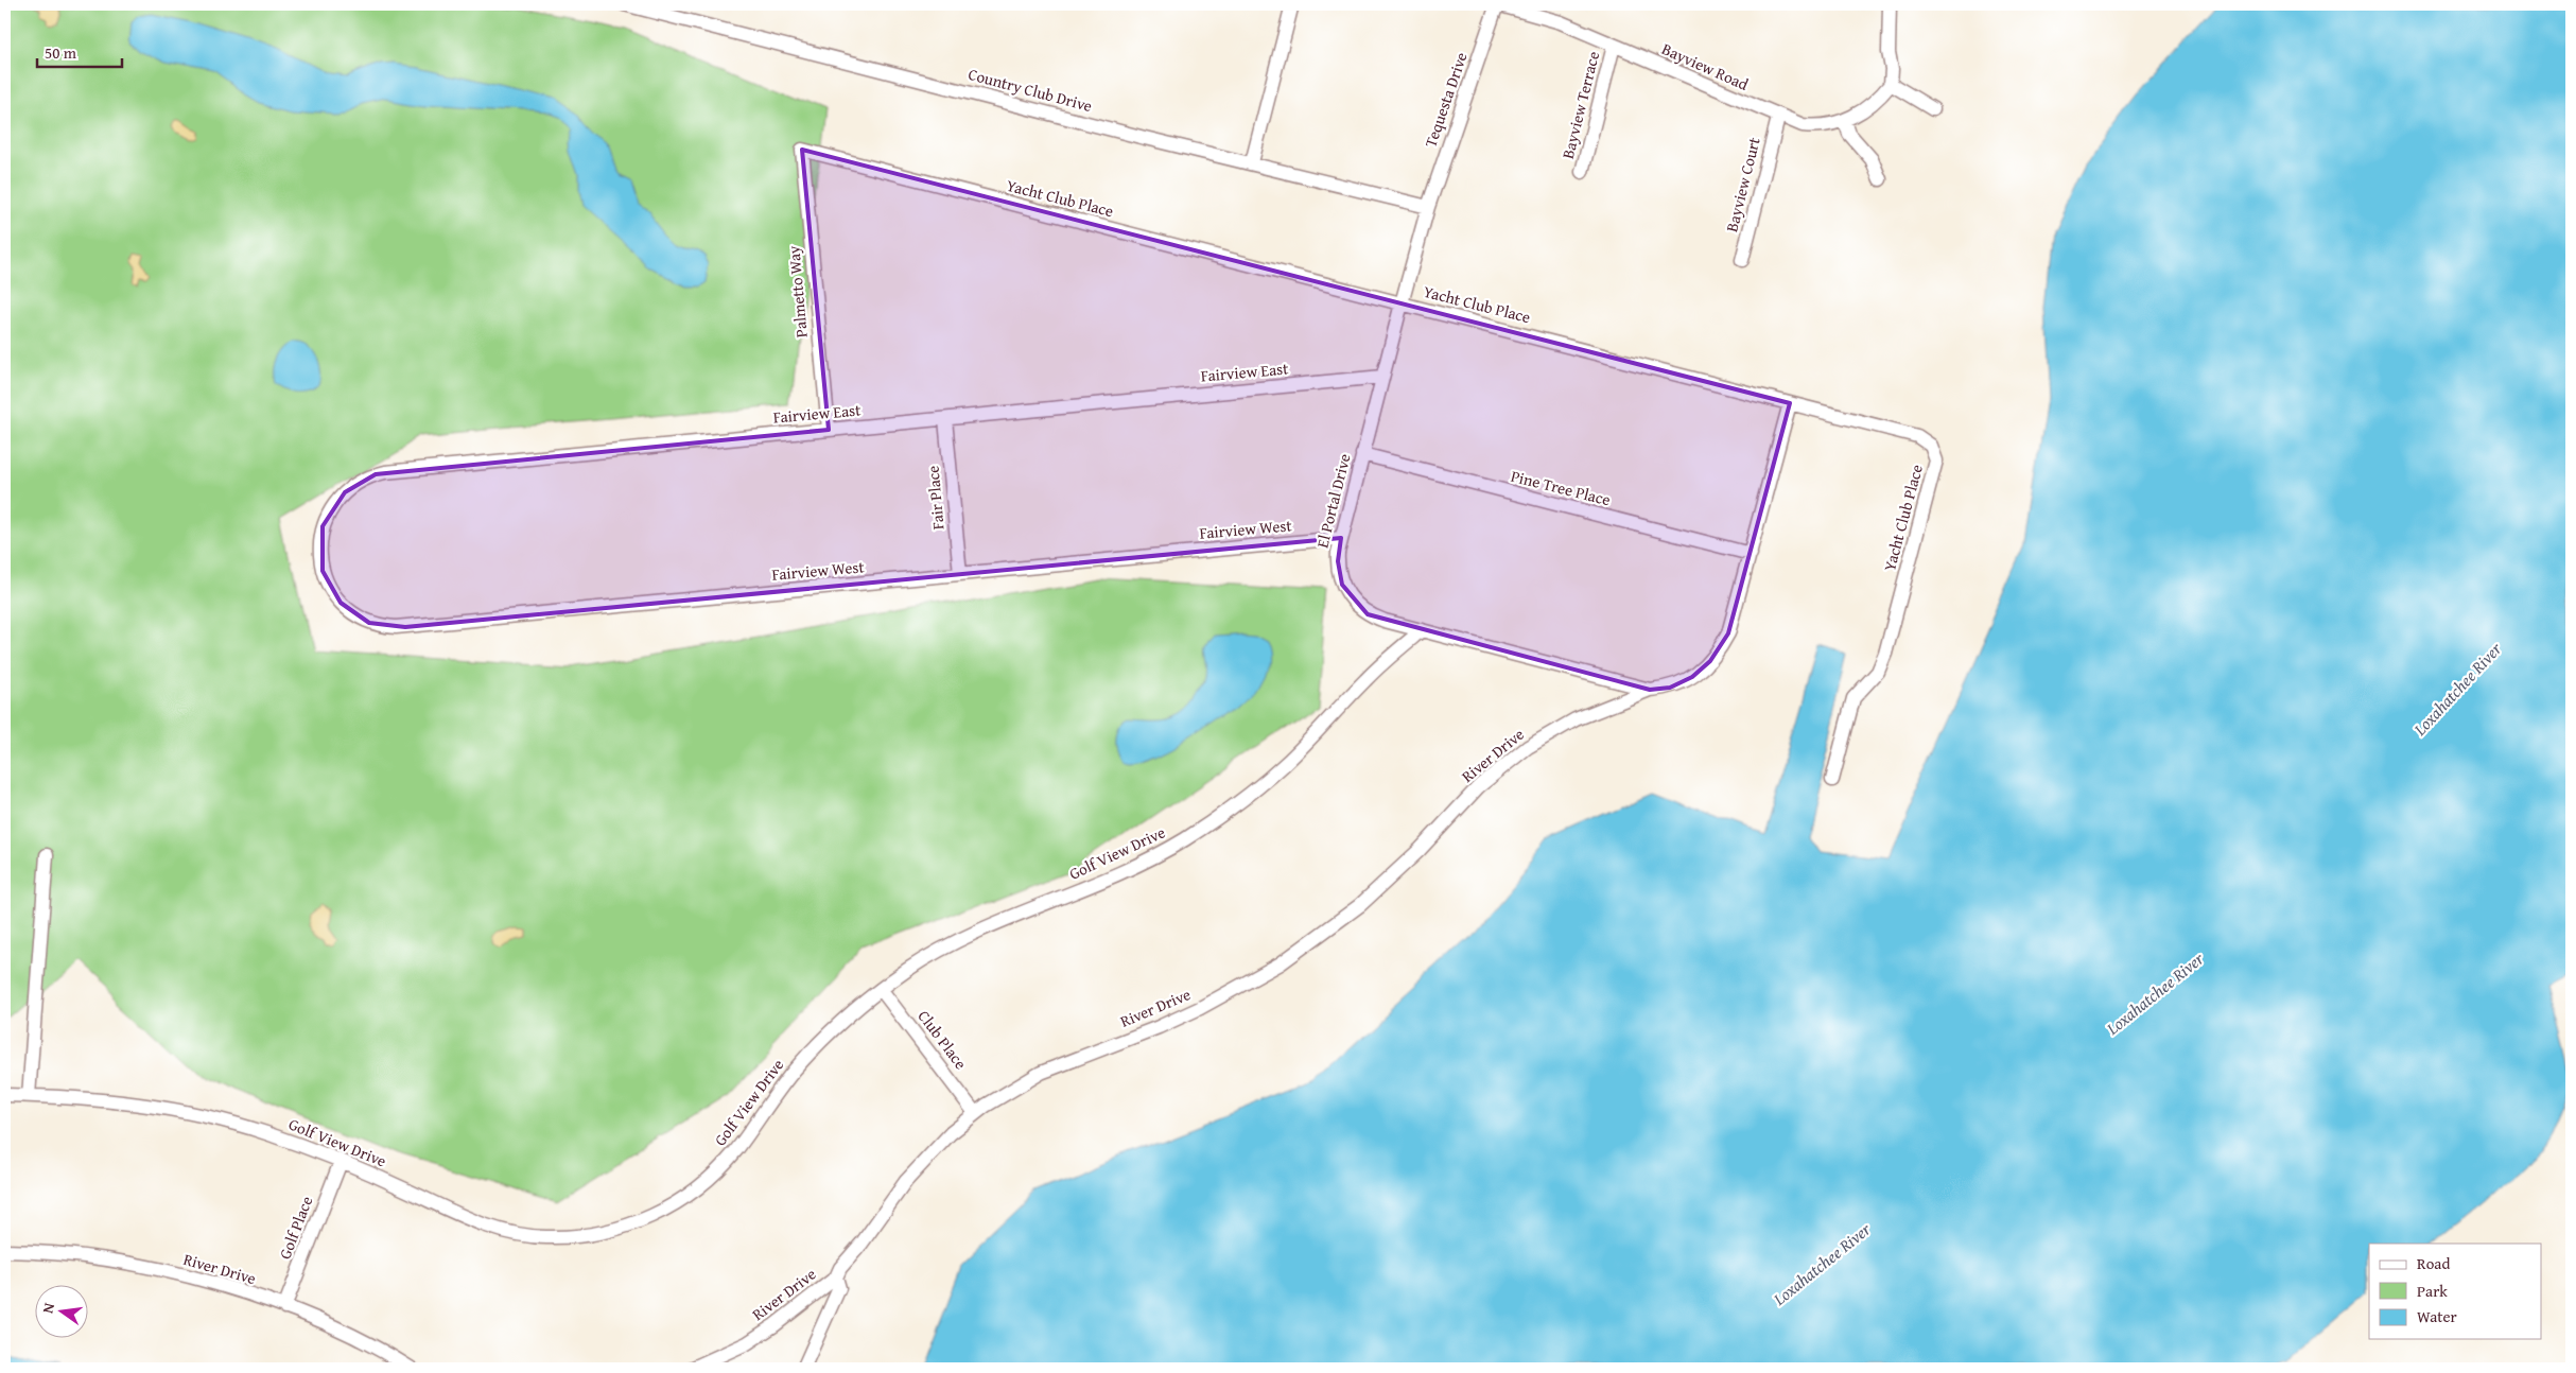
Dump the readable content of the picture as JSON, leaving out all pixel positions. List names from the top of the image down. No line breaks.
{"streets":{"street":["Bayview Road","Country Club Drive","Tequesta Drive","Bayview Terrace","Bayview Court","Yacht Club Place","Palmetto Way","Fairview East","Pine Tree Place","Fair Place","El Portal Drive","Fairview West","River Drive","Golf View Drive","Club Place","Golf Place"]},"crossings":[["Bayview Road","Tequesta Drive"],["Bayview Road","Bayview Terrace"],["Bayview Road","Bayview Court"],["Country Club Drive","Tequesta Drive"],["Country Club Drive","El Portal Drive"],["Tequesta Drive","El Portal Drive"],["Yacht Club Place","Palmetto Way"],["Yacht Club Place","El Portal Drive"],["Palmetto Way","Fairview East"],["Fairview East","Fair Place"],["Fairview East","El Portal Drive"],["Fairview East","Fairview West"],["Pine Tree Place","El Portal Drive"],["Fair Place","Fairview West"],["El Portal Drive","Fairview West"],["El Portal Drive","River Drive"],["El Portal Drive","Golf View Drive"],["River Drive","Club Place"],["River Drive","Golf Place"],["Golf View Drive","Club Place"],["Golf View Drive","Golf Place"]],"water":["Loxahatchee River"],"legend":["Road","Park","Water"],"scale_bar":"50 m","north":"left"}
